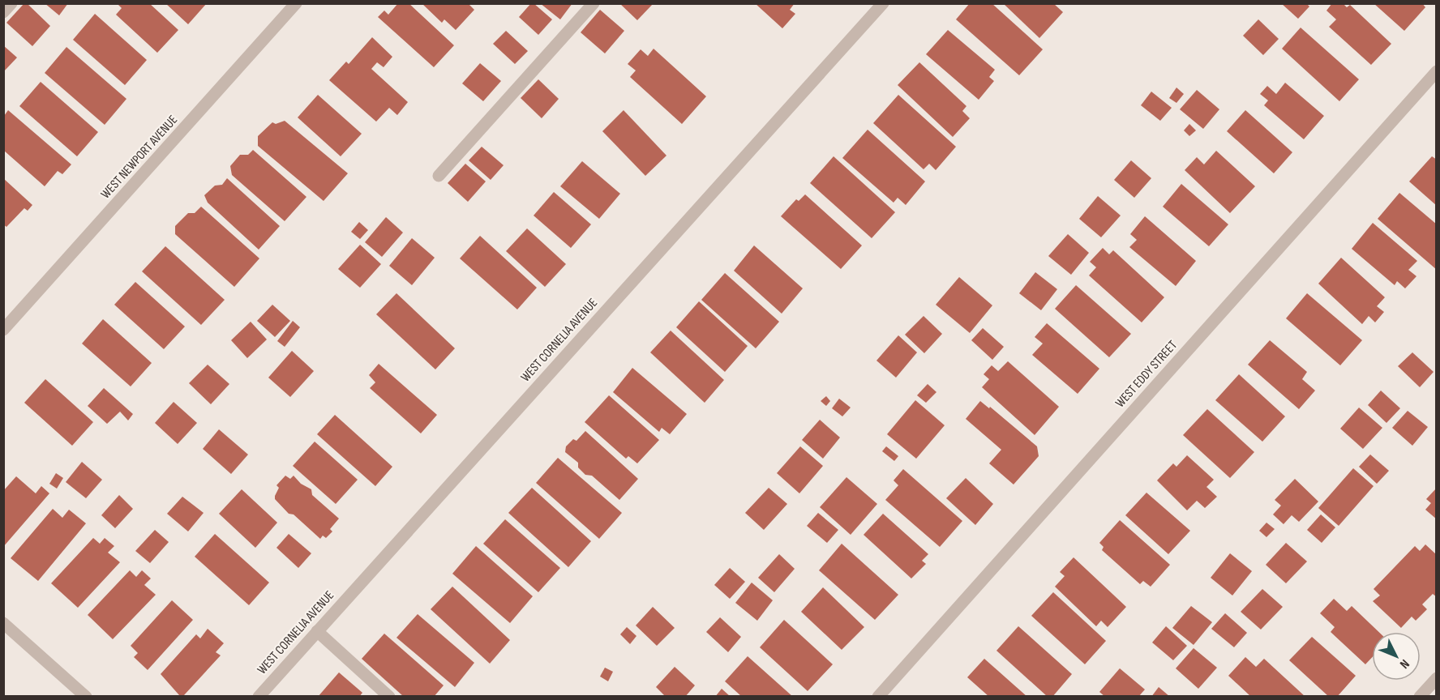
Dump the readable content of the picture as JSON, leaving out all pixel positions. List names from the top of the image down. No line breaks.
{"streets":{"street":["WEST NEWPORT AVENUE","WEST CORNELIA AVENUE","WEST EDDY STREET"]},"north":"bottom right"}
